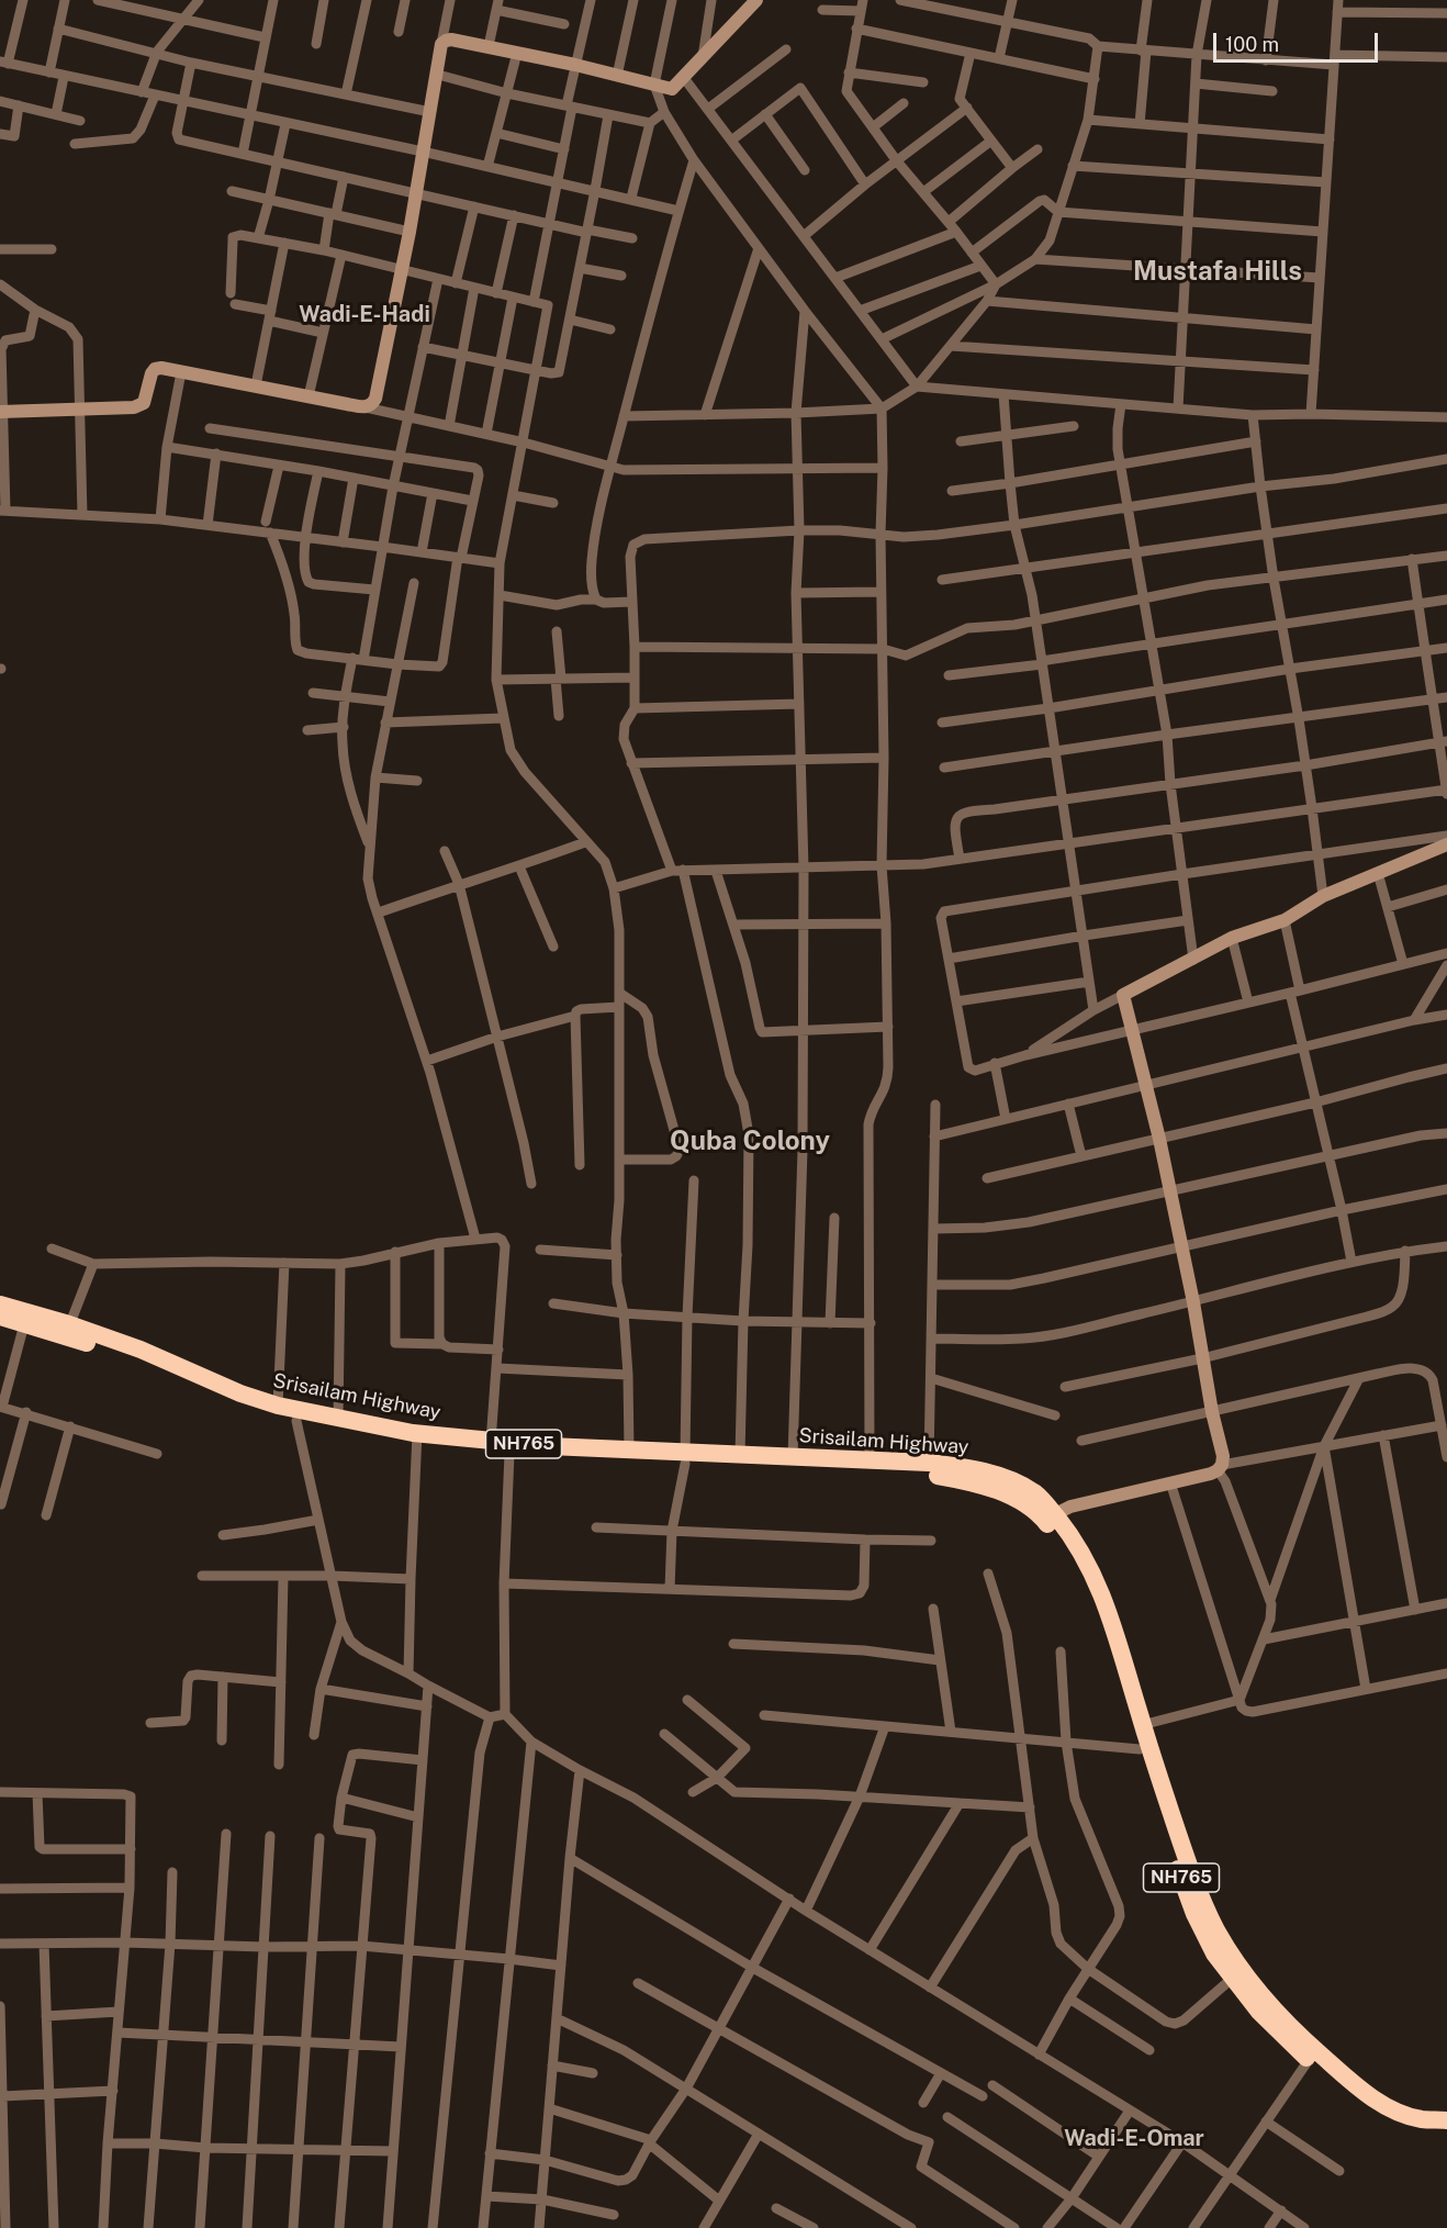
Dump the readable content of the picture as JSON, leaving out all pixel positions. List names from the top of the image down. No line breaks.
{"streets":{"highway":["Srisailam Highway","NH765"]},"districts":["Mustafa Hills","Wadi-E-Hadi","Quba Colony","Wadi-E-Omar"],"scale_bar":"100 m"}
